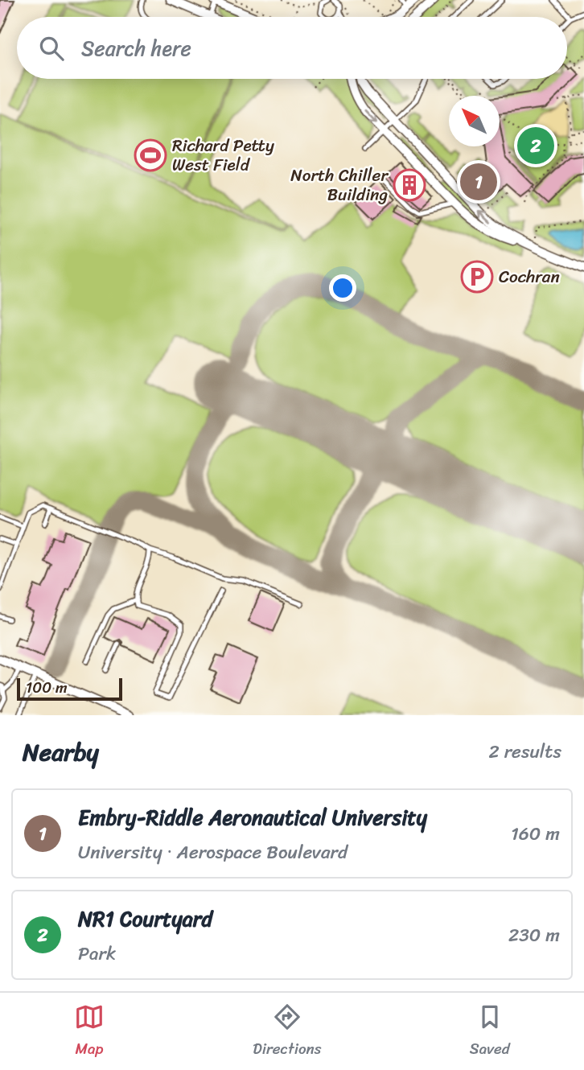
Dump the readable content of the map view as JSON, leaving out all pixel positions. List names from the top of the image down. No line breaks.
{"places":{"sports":["Richard Petty West Field"],"building":["North Chiller Building"],"parking":["Cochran"]},"scale_bar":"100 m","north":"top left","page":{"search":"Search here","pins":["2","1"],"scale":"100 m","heading":["Nearby","2 results"],"list":[{"mark":"1","name":"Embry-Riddle Aeronautical University","note":"University · Aerospace Boulevard","value":"160 m"},{"mark":"2","name":"NR1 Courtyard","note":"Park","value":"230 m"}],"nav":["Map","Directions","Saved"]}}
